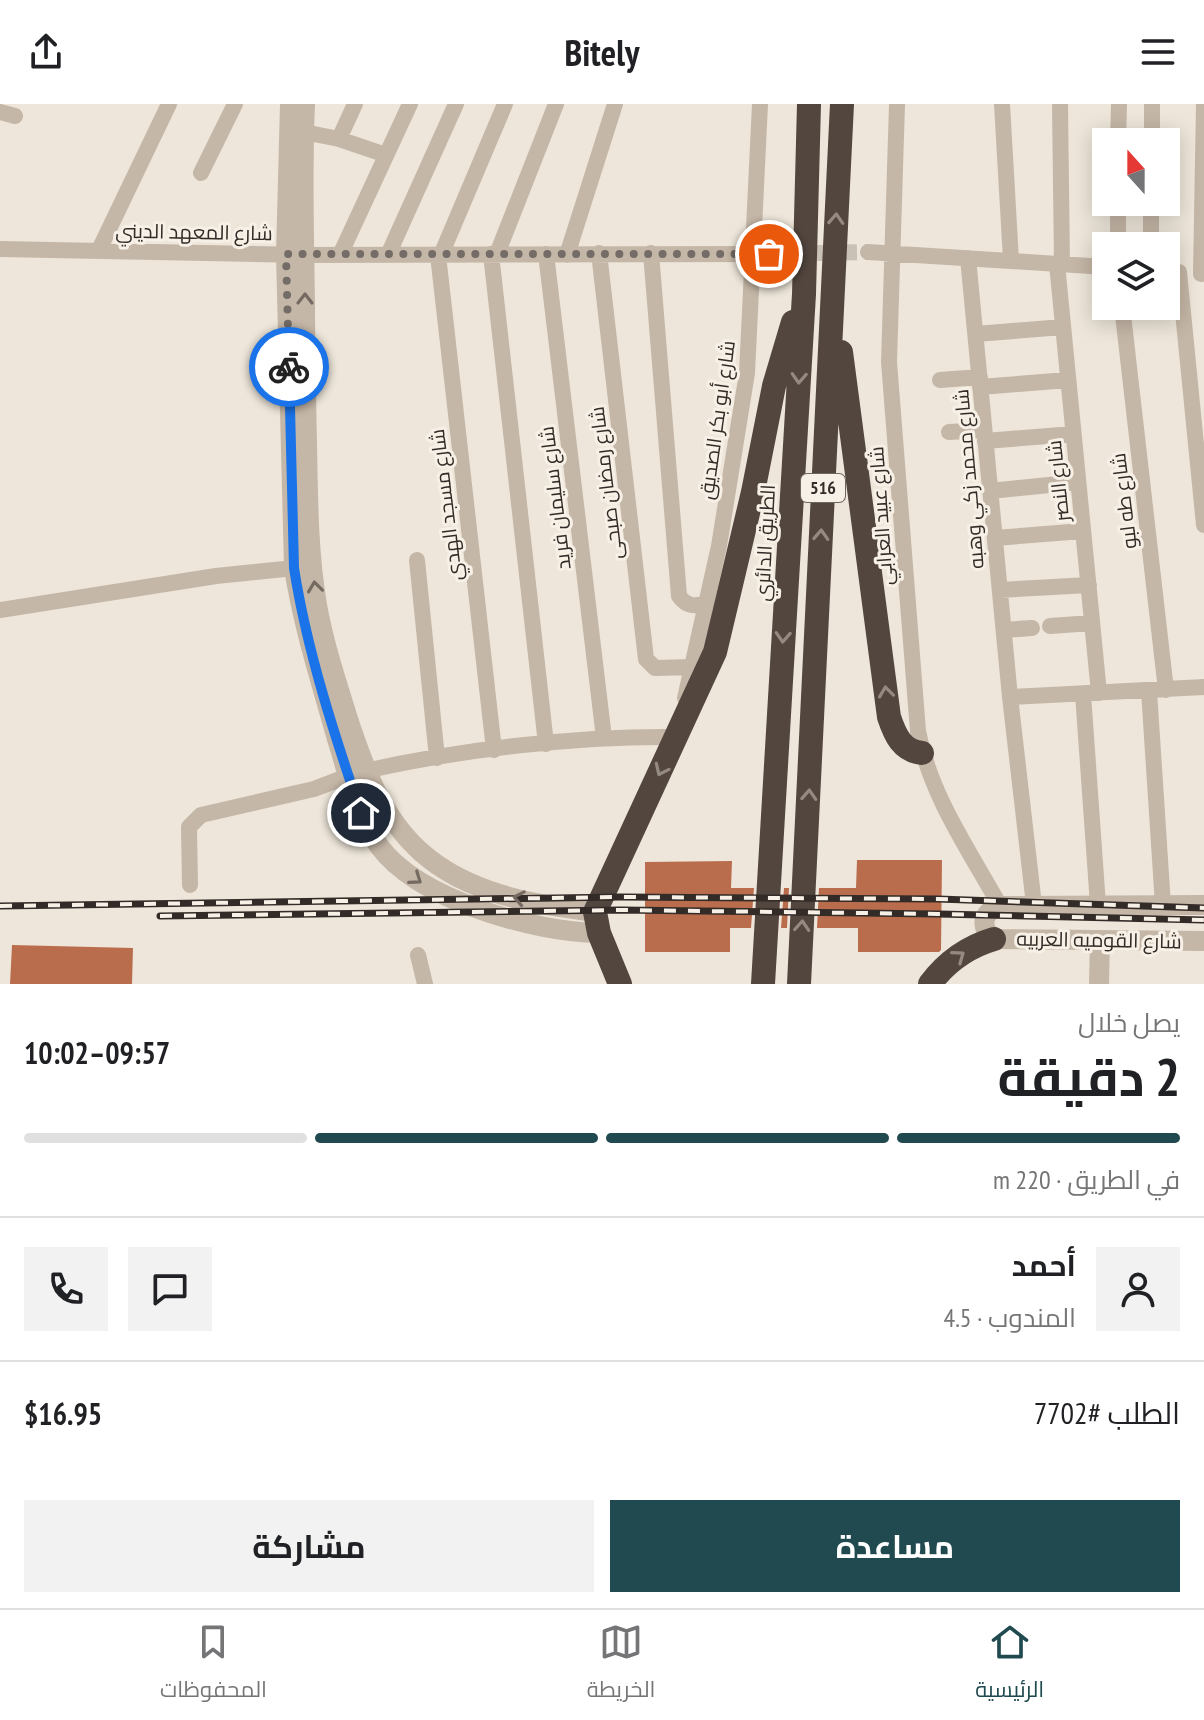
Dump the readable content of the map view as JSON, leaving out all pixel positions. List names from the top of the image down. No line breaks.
{"streets":{"highway":["516","الطريق الدائري"],"street":["شارع المعهد الديني","شارع أبو بكر الصديق","شارع محمد زكي وهبه","شارع النصر","شارع رمضان صبحى","شارع سليمان فريد","شارع طه لبو","شارع مسجد الهدي","شارع عبيد العرابي","شارع القوميه العربيه"]},"crossings":[["شارع المعهد الديني","شارع أبو بكر الصديق"],["شارع المعهد الديني","شارع رمضان صبحى"],["شارع المعهد الديني","شارع سليمان فريد"],["شارع المعهد الديني","شارع مسجد الهدي"],["شارع أبو بكر الصديق","شارع رمضان صبحى"],["شارع محمد زكي وهبه","شارع القوميه العربيه"],["شارع النصر","شارع القوميه العربيه"],["شارع طه لبو","شارع القوميه العربيه"],["شارع عبيد العرابي","شارع القوميه العربيه"]],"north":"top","page":{"header":"Bitely","heading":["2 دقيقة","يصل خلال","09:57–10:02"],"panel":["أحمد","المندوب · 4.5","الطلب #7702","$16.95"],"bar":"في الطريق · 220 m","buttons":["مساعدة","مشاركة"],"tabs":["الرئيسية","الخريطة","المحفوظات"]}}
